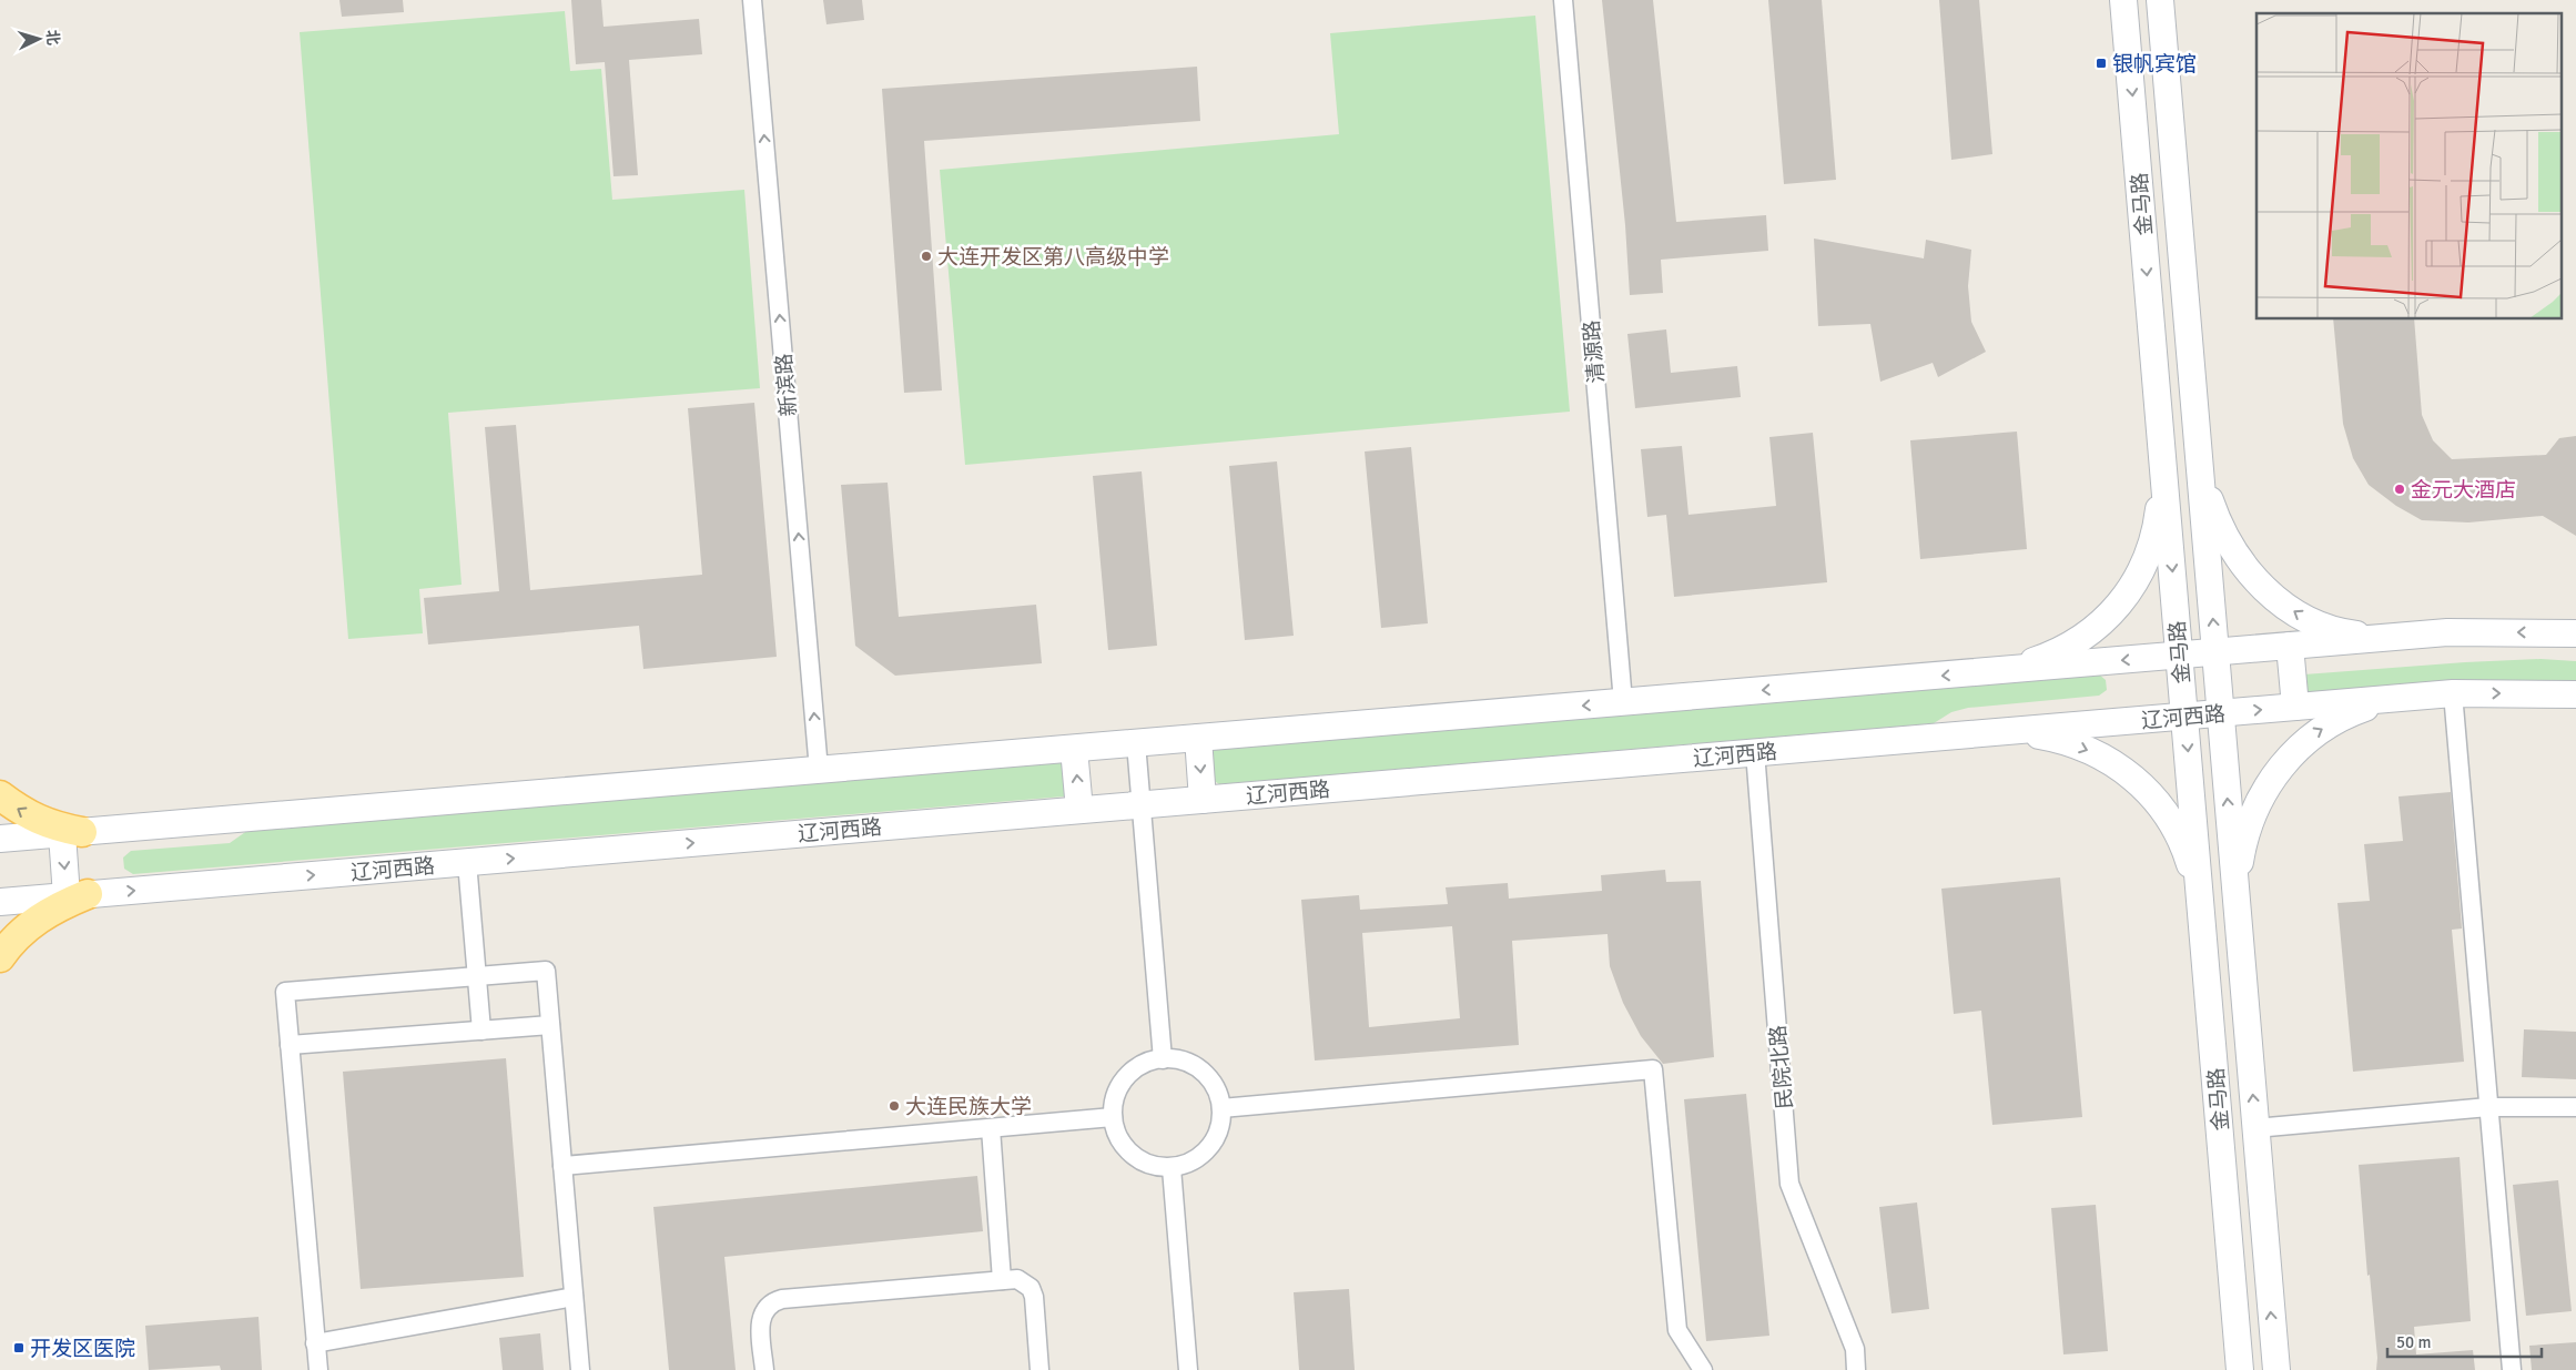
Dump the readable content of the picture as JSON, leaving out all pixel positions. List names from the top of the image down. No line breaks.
{"streets":{"main road":["金马路","辽河西路"],"street":["清源路","新滨路","民院北路"]},"crossings":[["金马路","辽河西路"],["辽河西路","民院北路"]],"one_way":["新滨路"],"places":{"transit":["银帆宾馆","开发区医院"],"other":["大连开发区第八高级中学","金元大酒店","大连民族大学"]},"scale_bar":"50 m","north":"right"}
